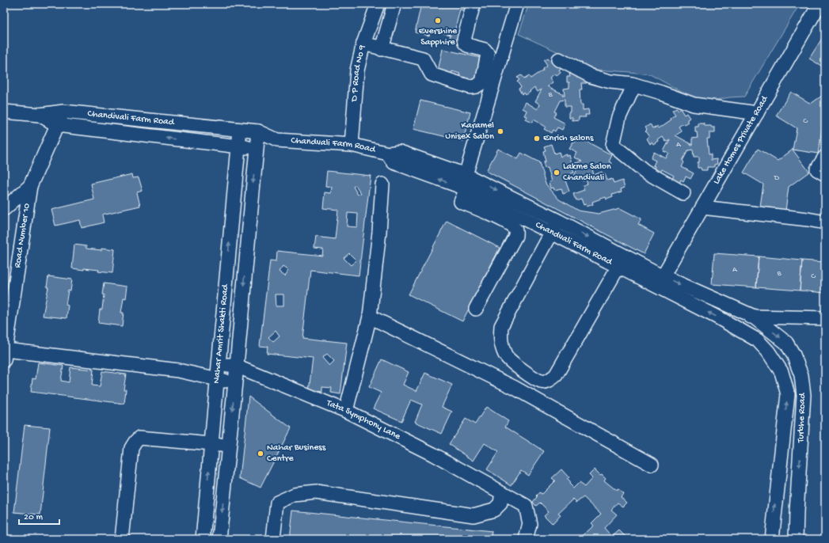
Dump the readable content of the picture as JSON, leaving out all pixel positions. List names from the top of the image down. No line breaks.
{"streets":{"street":["D P Road No 9","Chandivali Farm Road","Lake Homes Private Road","Chandvali Farm Road","Road Number 10","Nahar Amrit Shakti Road","Turbhe Road","Tata Symphony Lane"]},"crossings":[["D P Road No 9","Chandvali Farm Road"],["Chandivali Farm Road","Nahar Amrit Shakti Road"],["Lake Homes Private Road","Chandvali Farm Road"],["Chandvali Farm Road","Turbhe Road"],["Nahar Amrit Shakti Road","Tata Symphony Lane"]],"one_way":["Turbhe Road"],"places":["Evershine Sapphire","Karamel Unisex Salon","Enrich salons","Lakme Salon Chandivali","Nahar Business Centre"],"house_numbers":["B","C","A","D","A","B","C"],"scale_bar":"20 m"}
